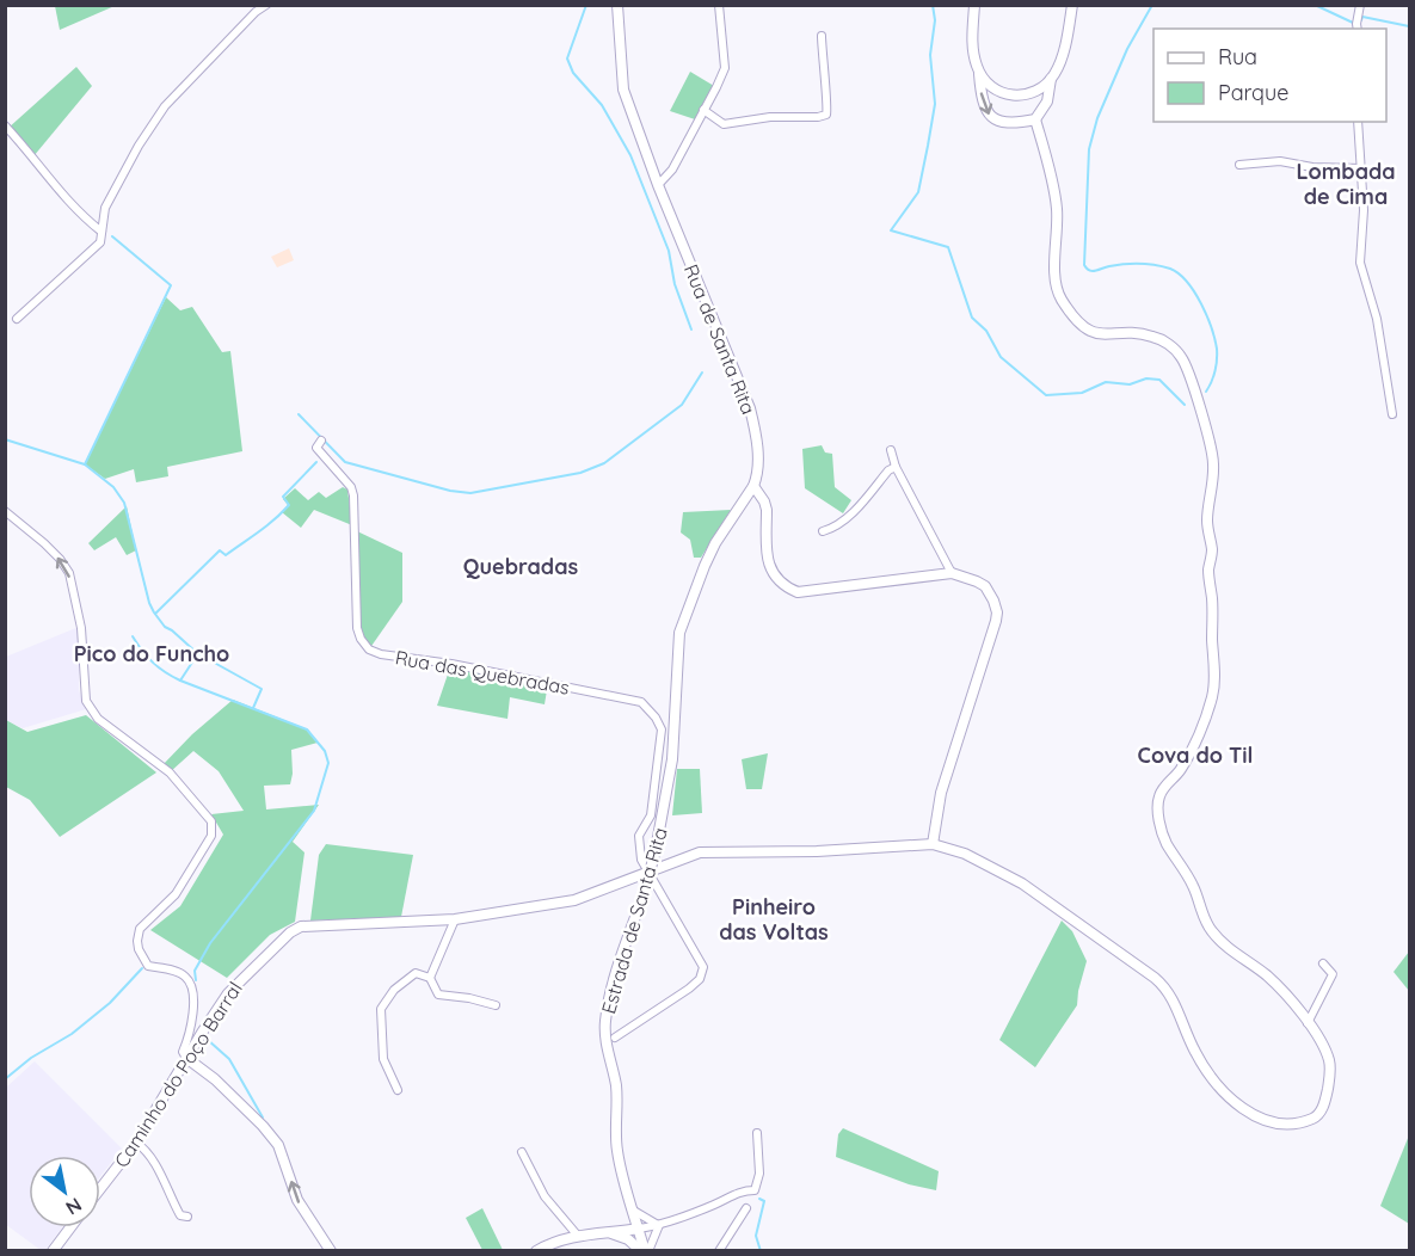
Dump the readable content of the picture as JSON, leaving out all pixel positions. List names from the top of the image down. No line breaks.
{"streets":{"street":["Rua de Santa Rita","Rua das Quebradas","Estrada de Santa Rita","Caminho do Poço Barral"]},"crossings":[["Rua de Santa Rita","Estrada de Santa Rita"],["Rua de Santa Rita","Caminho do Poço Barral"],["Rua das Quebradas","Caminho do Poço Barral"]],"districts":["Lombada de Cima","Quebradas","Pico do Funcho","Cova do Til","Pinheiro das Voltas"],"legend":["Rua","Parque"],"north":"bottom right"}
